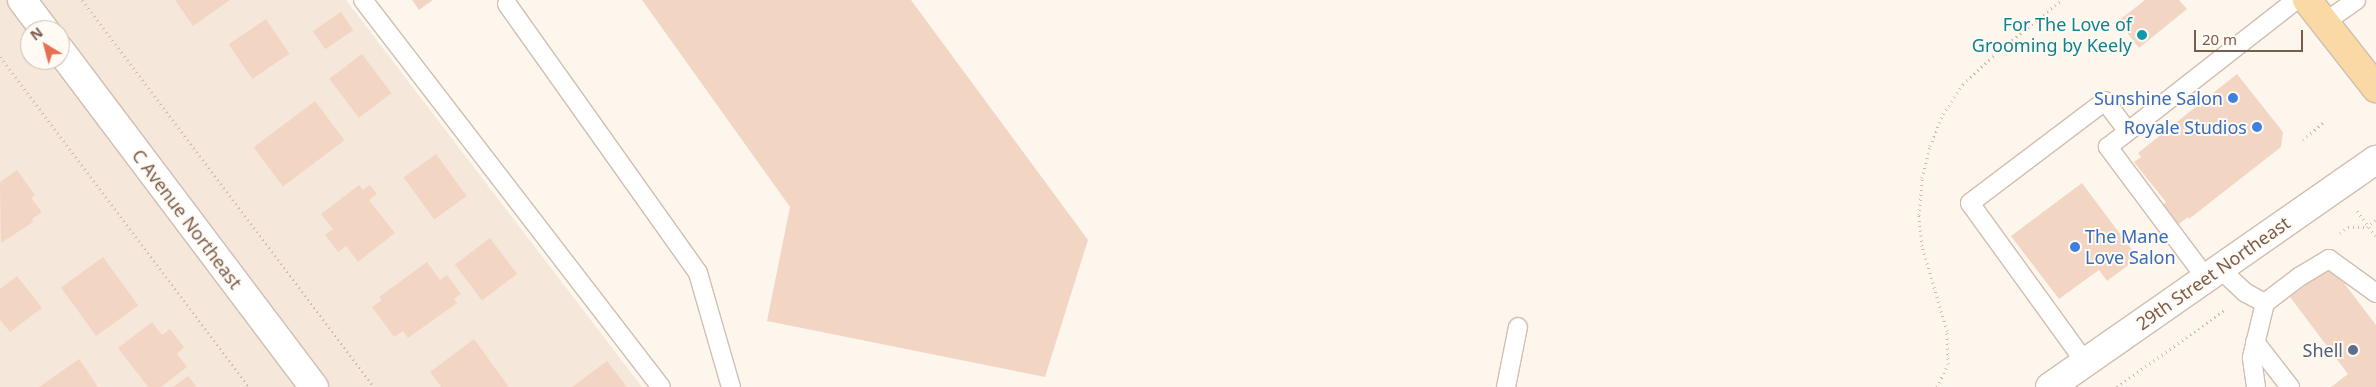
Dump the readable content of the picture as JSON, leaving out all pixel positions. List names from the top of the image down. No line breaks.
{"streets":{"street":["C Avenue Northeast","29th Street Northeast"]},"places":["For The Love of Grooming by Keely","Sunshine Salon","Royale Studios","The Mane Love Salon","Shell"],"scale_bar":"20 m","north":"top left"}
